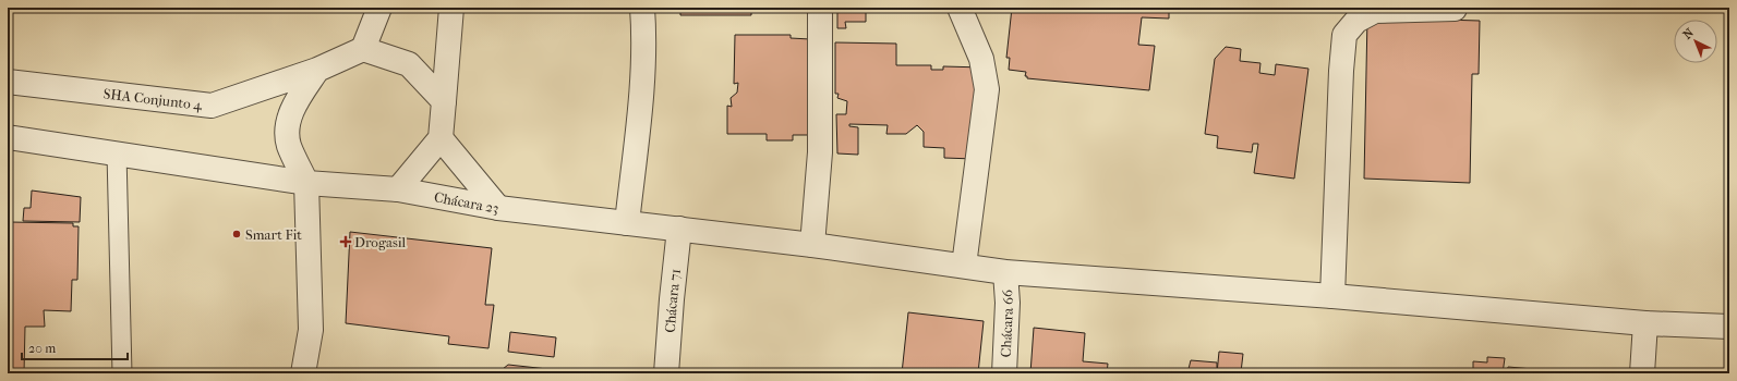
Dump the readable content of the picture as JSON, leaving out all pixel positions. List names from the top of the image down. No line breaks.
{"streets":{"street":["SHA Conjunto 4","Chácara 23","Chácara 71","Chácara 66"]},"crossings":[["SHA Conjunto 4","Chácara 23"]],"places":{"other":["Smart Fit"],"health":["Drogasil"]},"scale_bar":"20 m","north":"top left"}
